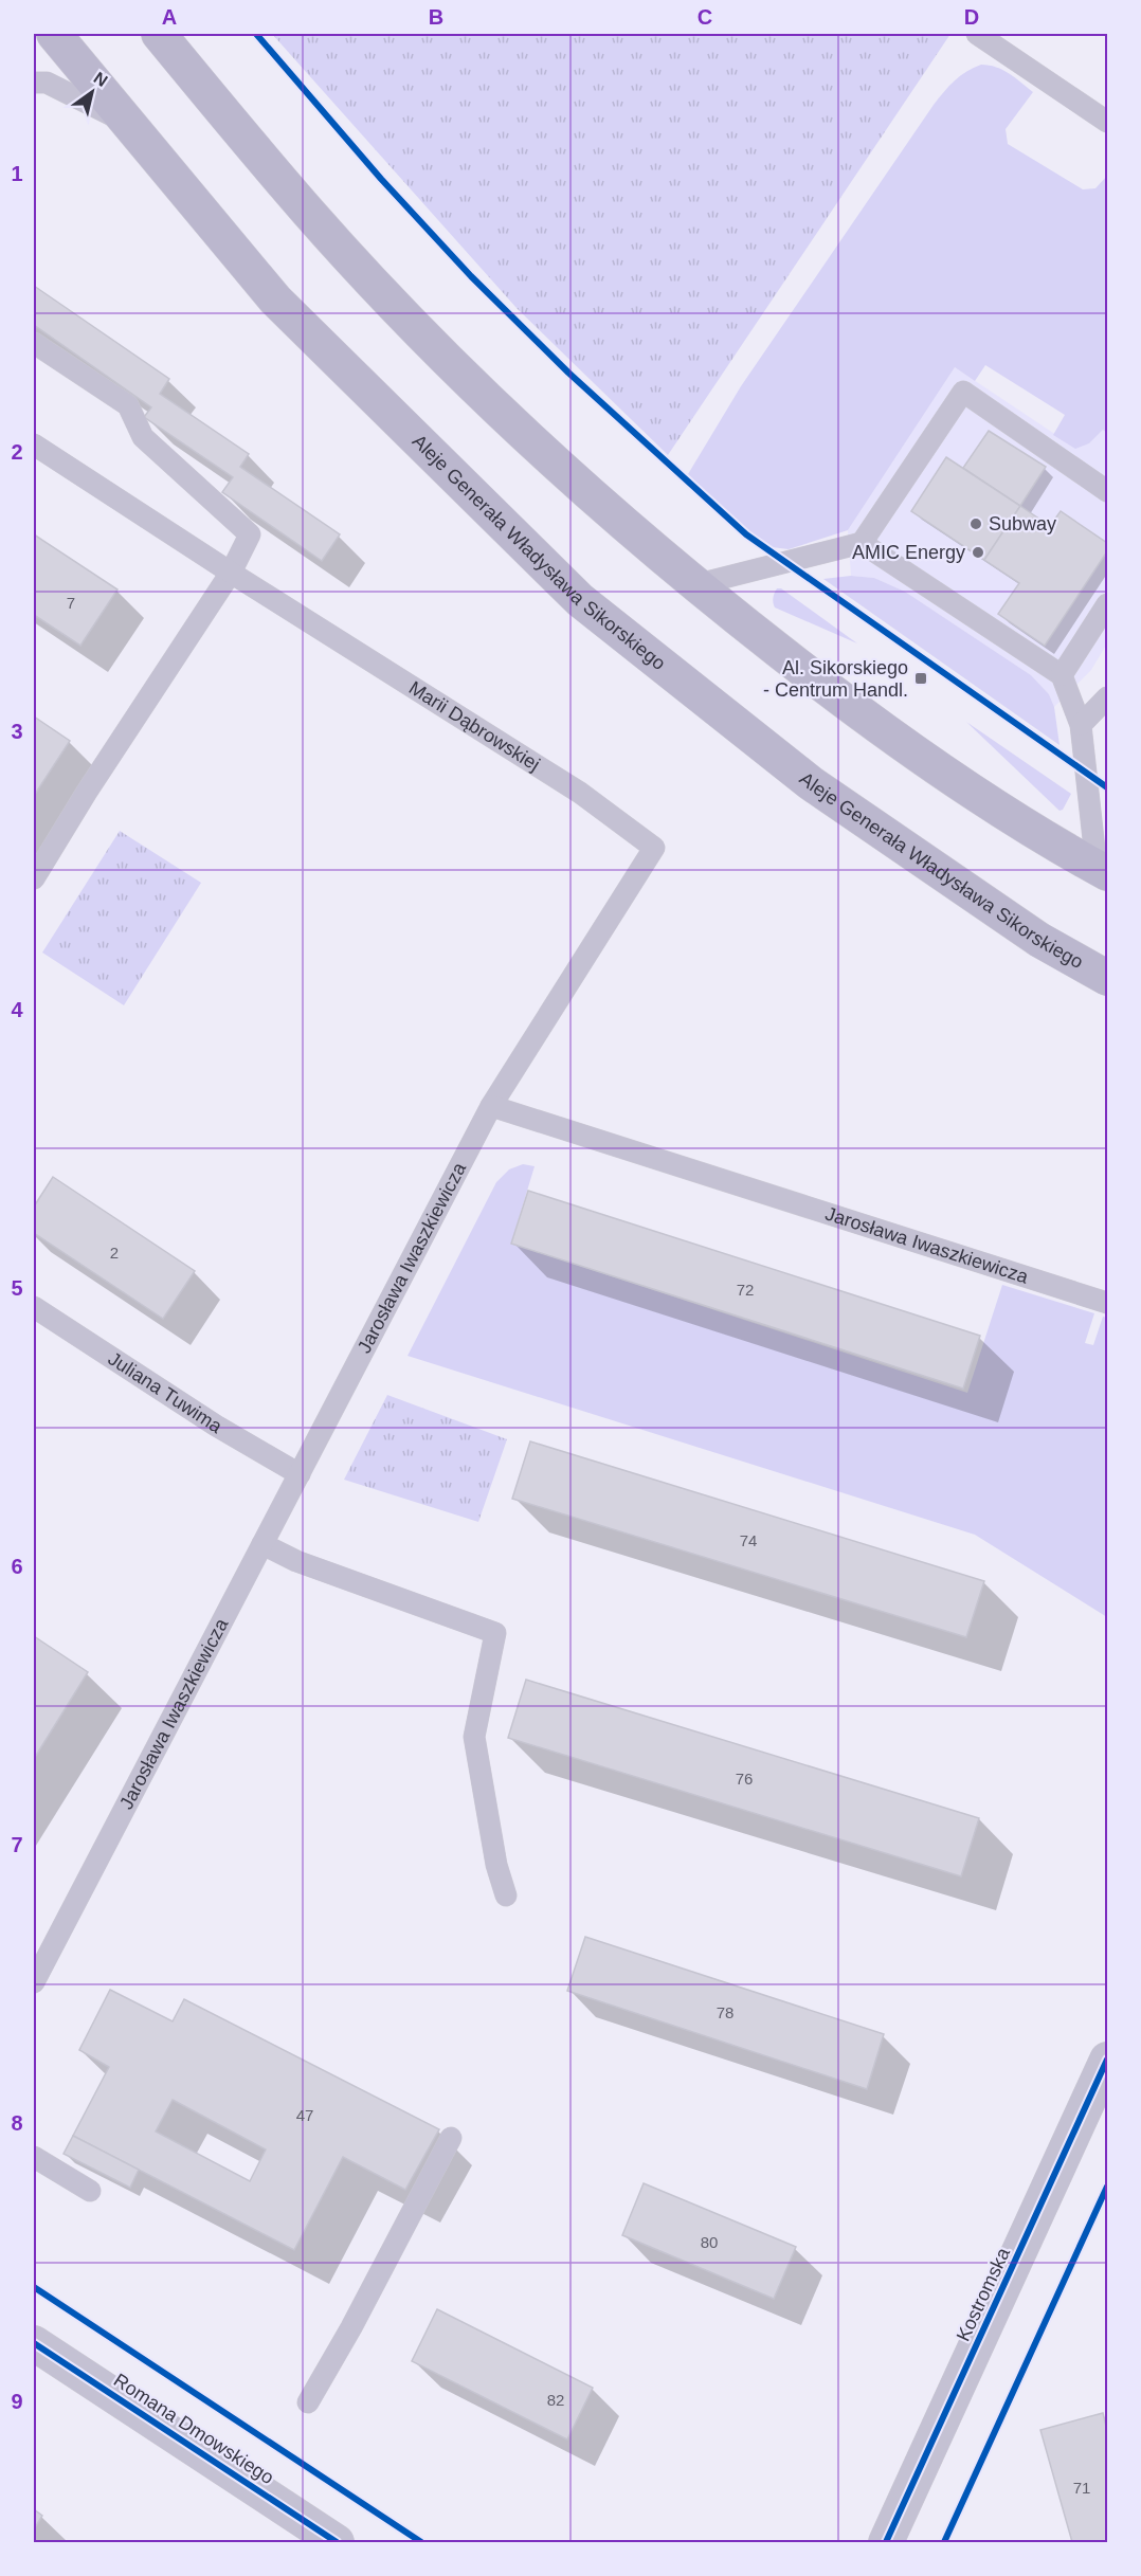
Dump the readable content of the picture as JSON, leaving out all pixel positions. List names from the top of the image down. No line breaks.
{"streets":{"main road":["Aleje Generała Władysława Sikorskiego"],"street":["Kostromska","Romana Dmowskiego"],"lane":["Marii Dąbrowskiej","Jarosława Iwaszkiewicza","Juliana Tuwima"]},"crossings":[["Marii Dąbrowskiej","Jarosława Iwaszkiewicza"],["Jarosława Iwaszkiewicza","Juliana Tuwima"]],"places":{"other":["Subway","AMIC Energy"],"transit":["Al. Sikorskiego - Centrum Handl."]},"house_numbers":["7","2","72","74","76","78","47","80","82","71"],"north":"top right","grid":{"columns":["A","B","C","D"],"rows":["1","2","3","4","5","6","7","8","9"]}}
